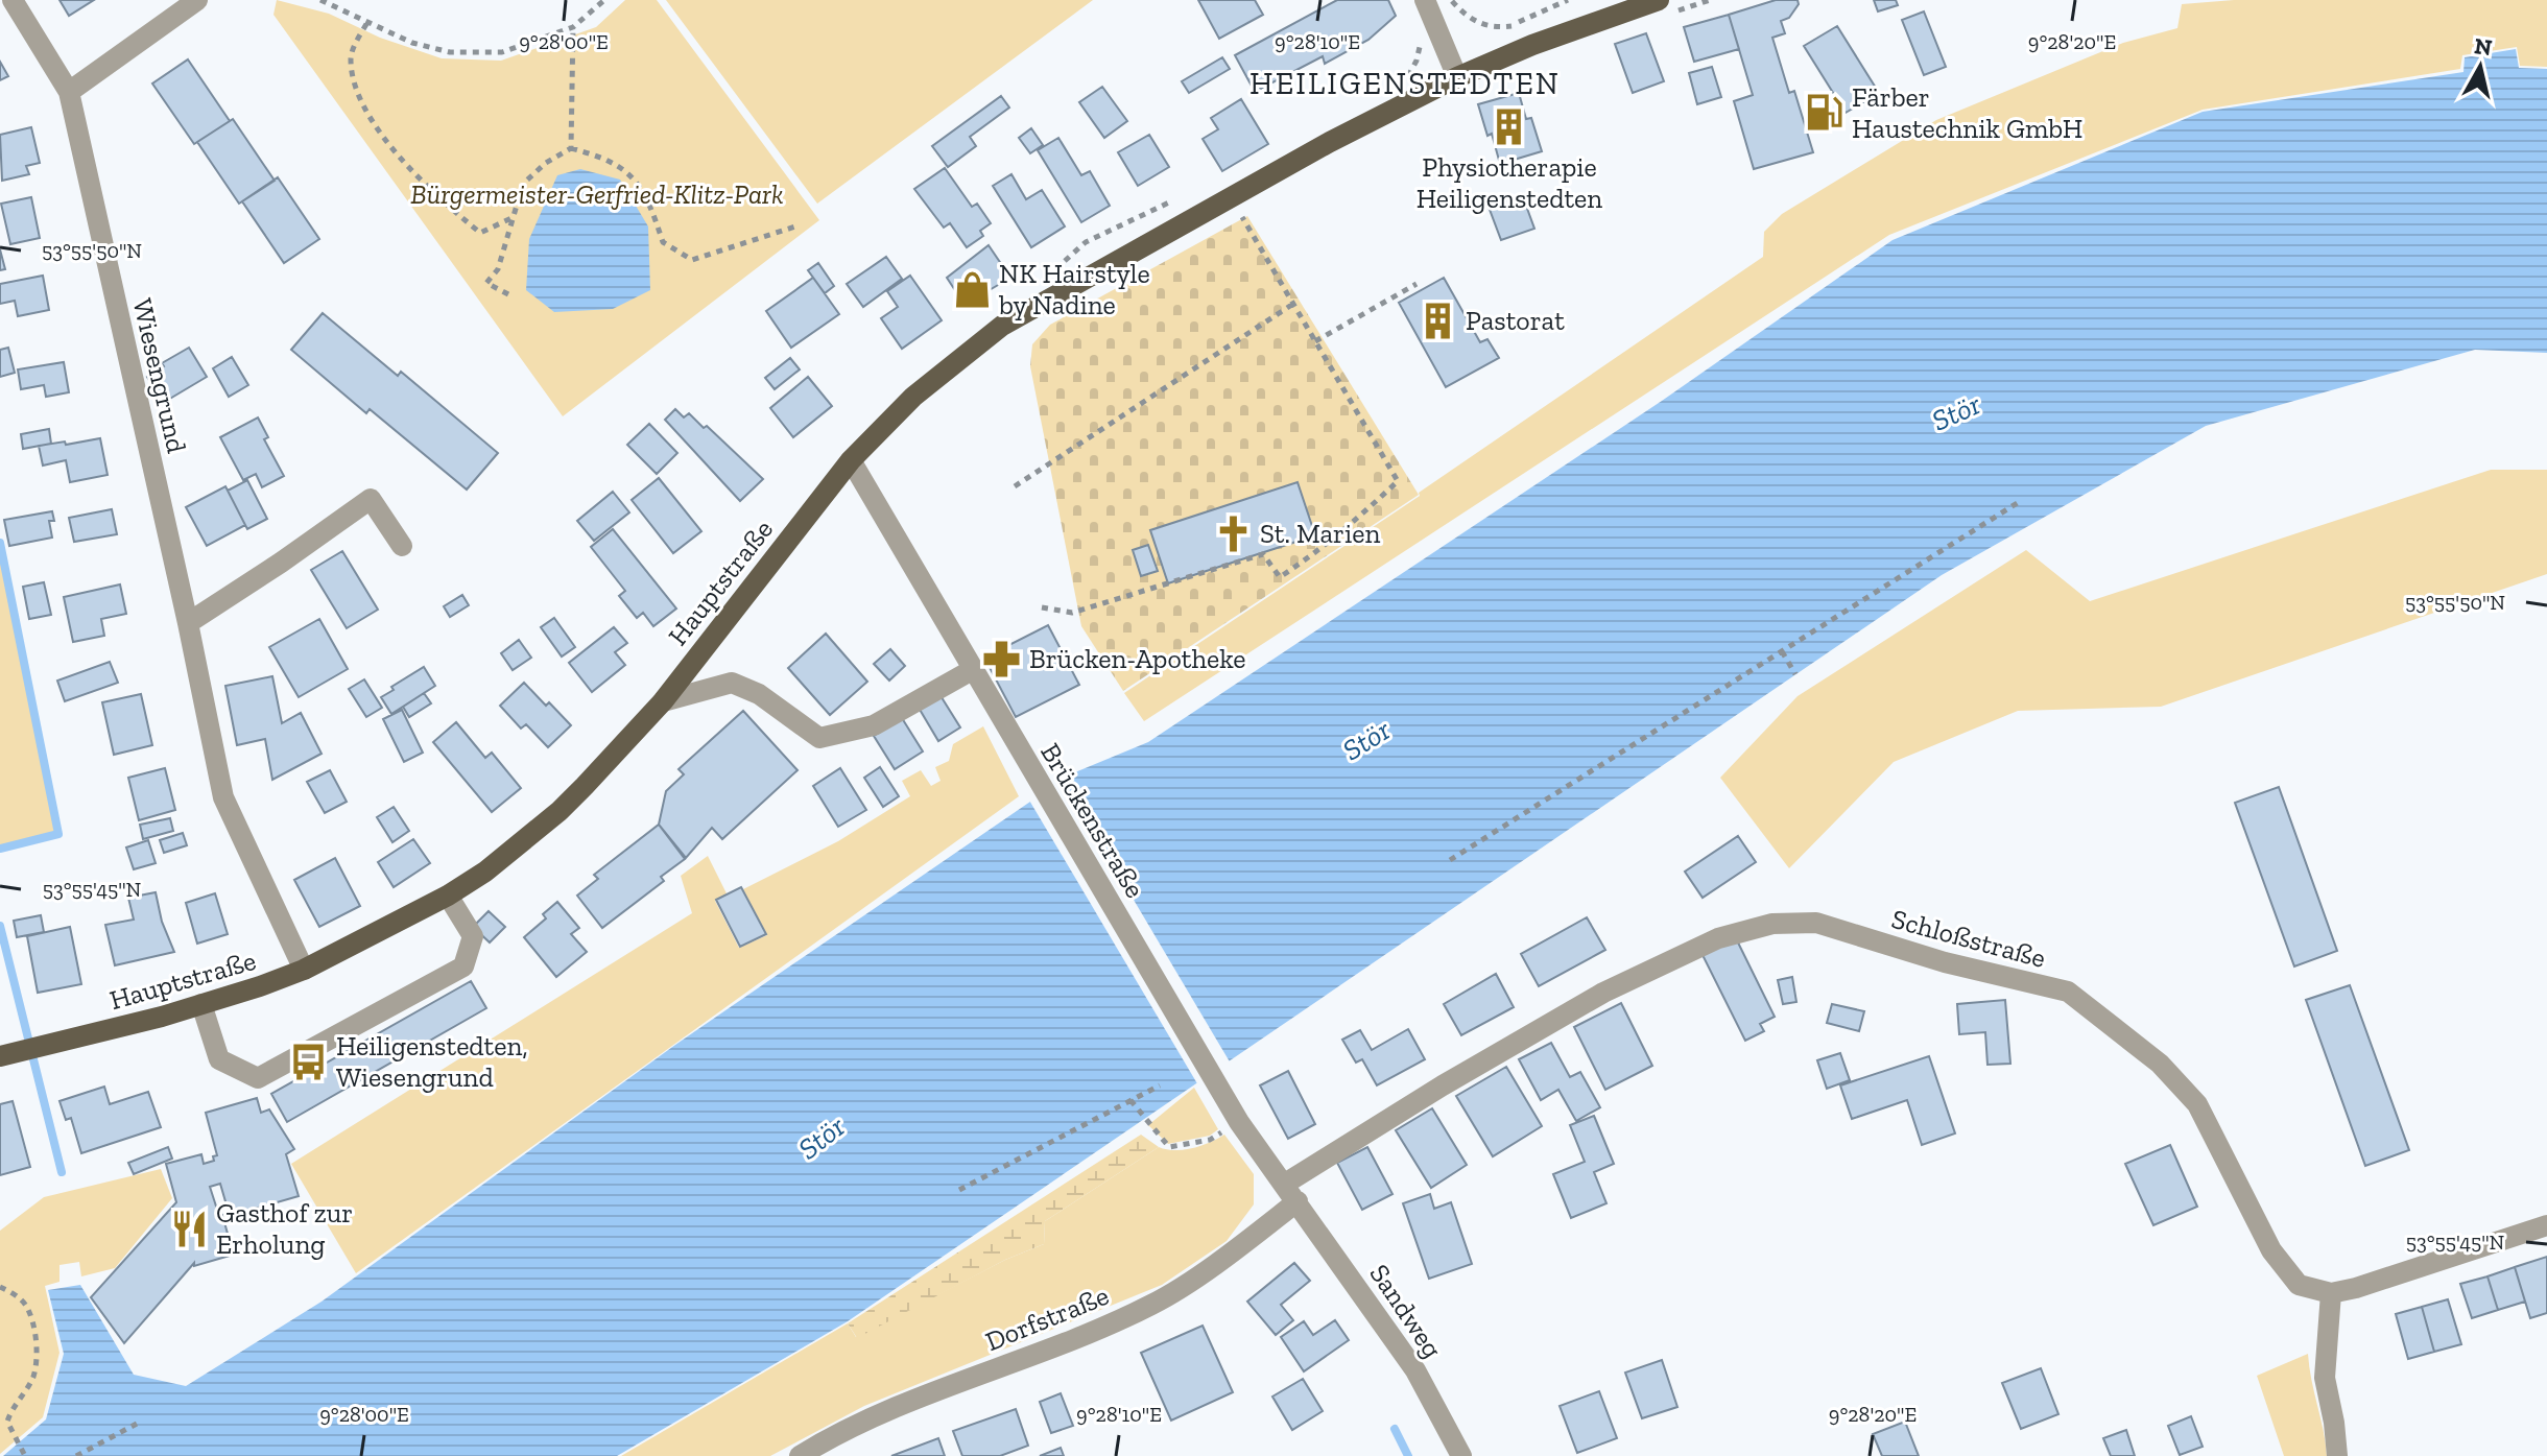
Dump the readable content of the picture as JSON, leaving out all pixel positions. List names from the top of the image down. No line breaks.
{"streets":{"main road":["Hauptstraße"],"street":["Wiesengrund","Brückenstraße","Schloßstraße","Sandweg","Dorfstraße"]},"crossings":[["Wiesengrund","Hauptstraße"],["Hauptstraße","Brückenstraße"],["Brückenstraße","Schloßstraße"],["Brückenstraße","Sandweg"],["Brückenstraße","Dorfstraße"],["Sandweg","Dorfstraße"]],"districts":["HEILIGENSTEDTEN"],"water":["Stör"],"parks":["Bürgermeister-Gerfried-Klitz-Park"],"places":{"fuel station":["Färber Haustechnik GmbH"],"building":["Physiotherapie Heiligenstedten","Pastorat"],"shop":["NK Hairstyle by Nadine"],"church":["St. Marien"],"pharmacy":["Brücken-Apotheke"],"bus stop":["Heiligenstedten, Wiesengrund"],"restaurant":["Gasthof zur Erholung"]},"north":"top","coordinates":["9°28'00\"E","9°28'10\"E","9°28'20\"E","53°55'50\"N","53°55'45\"N"]}
